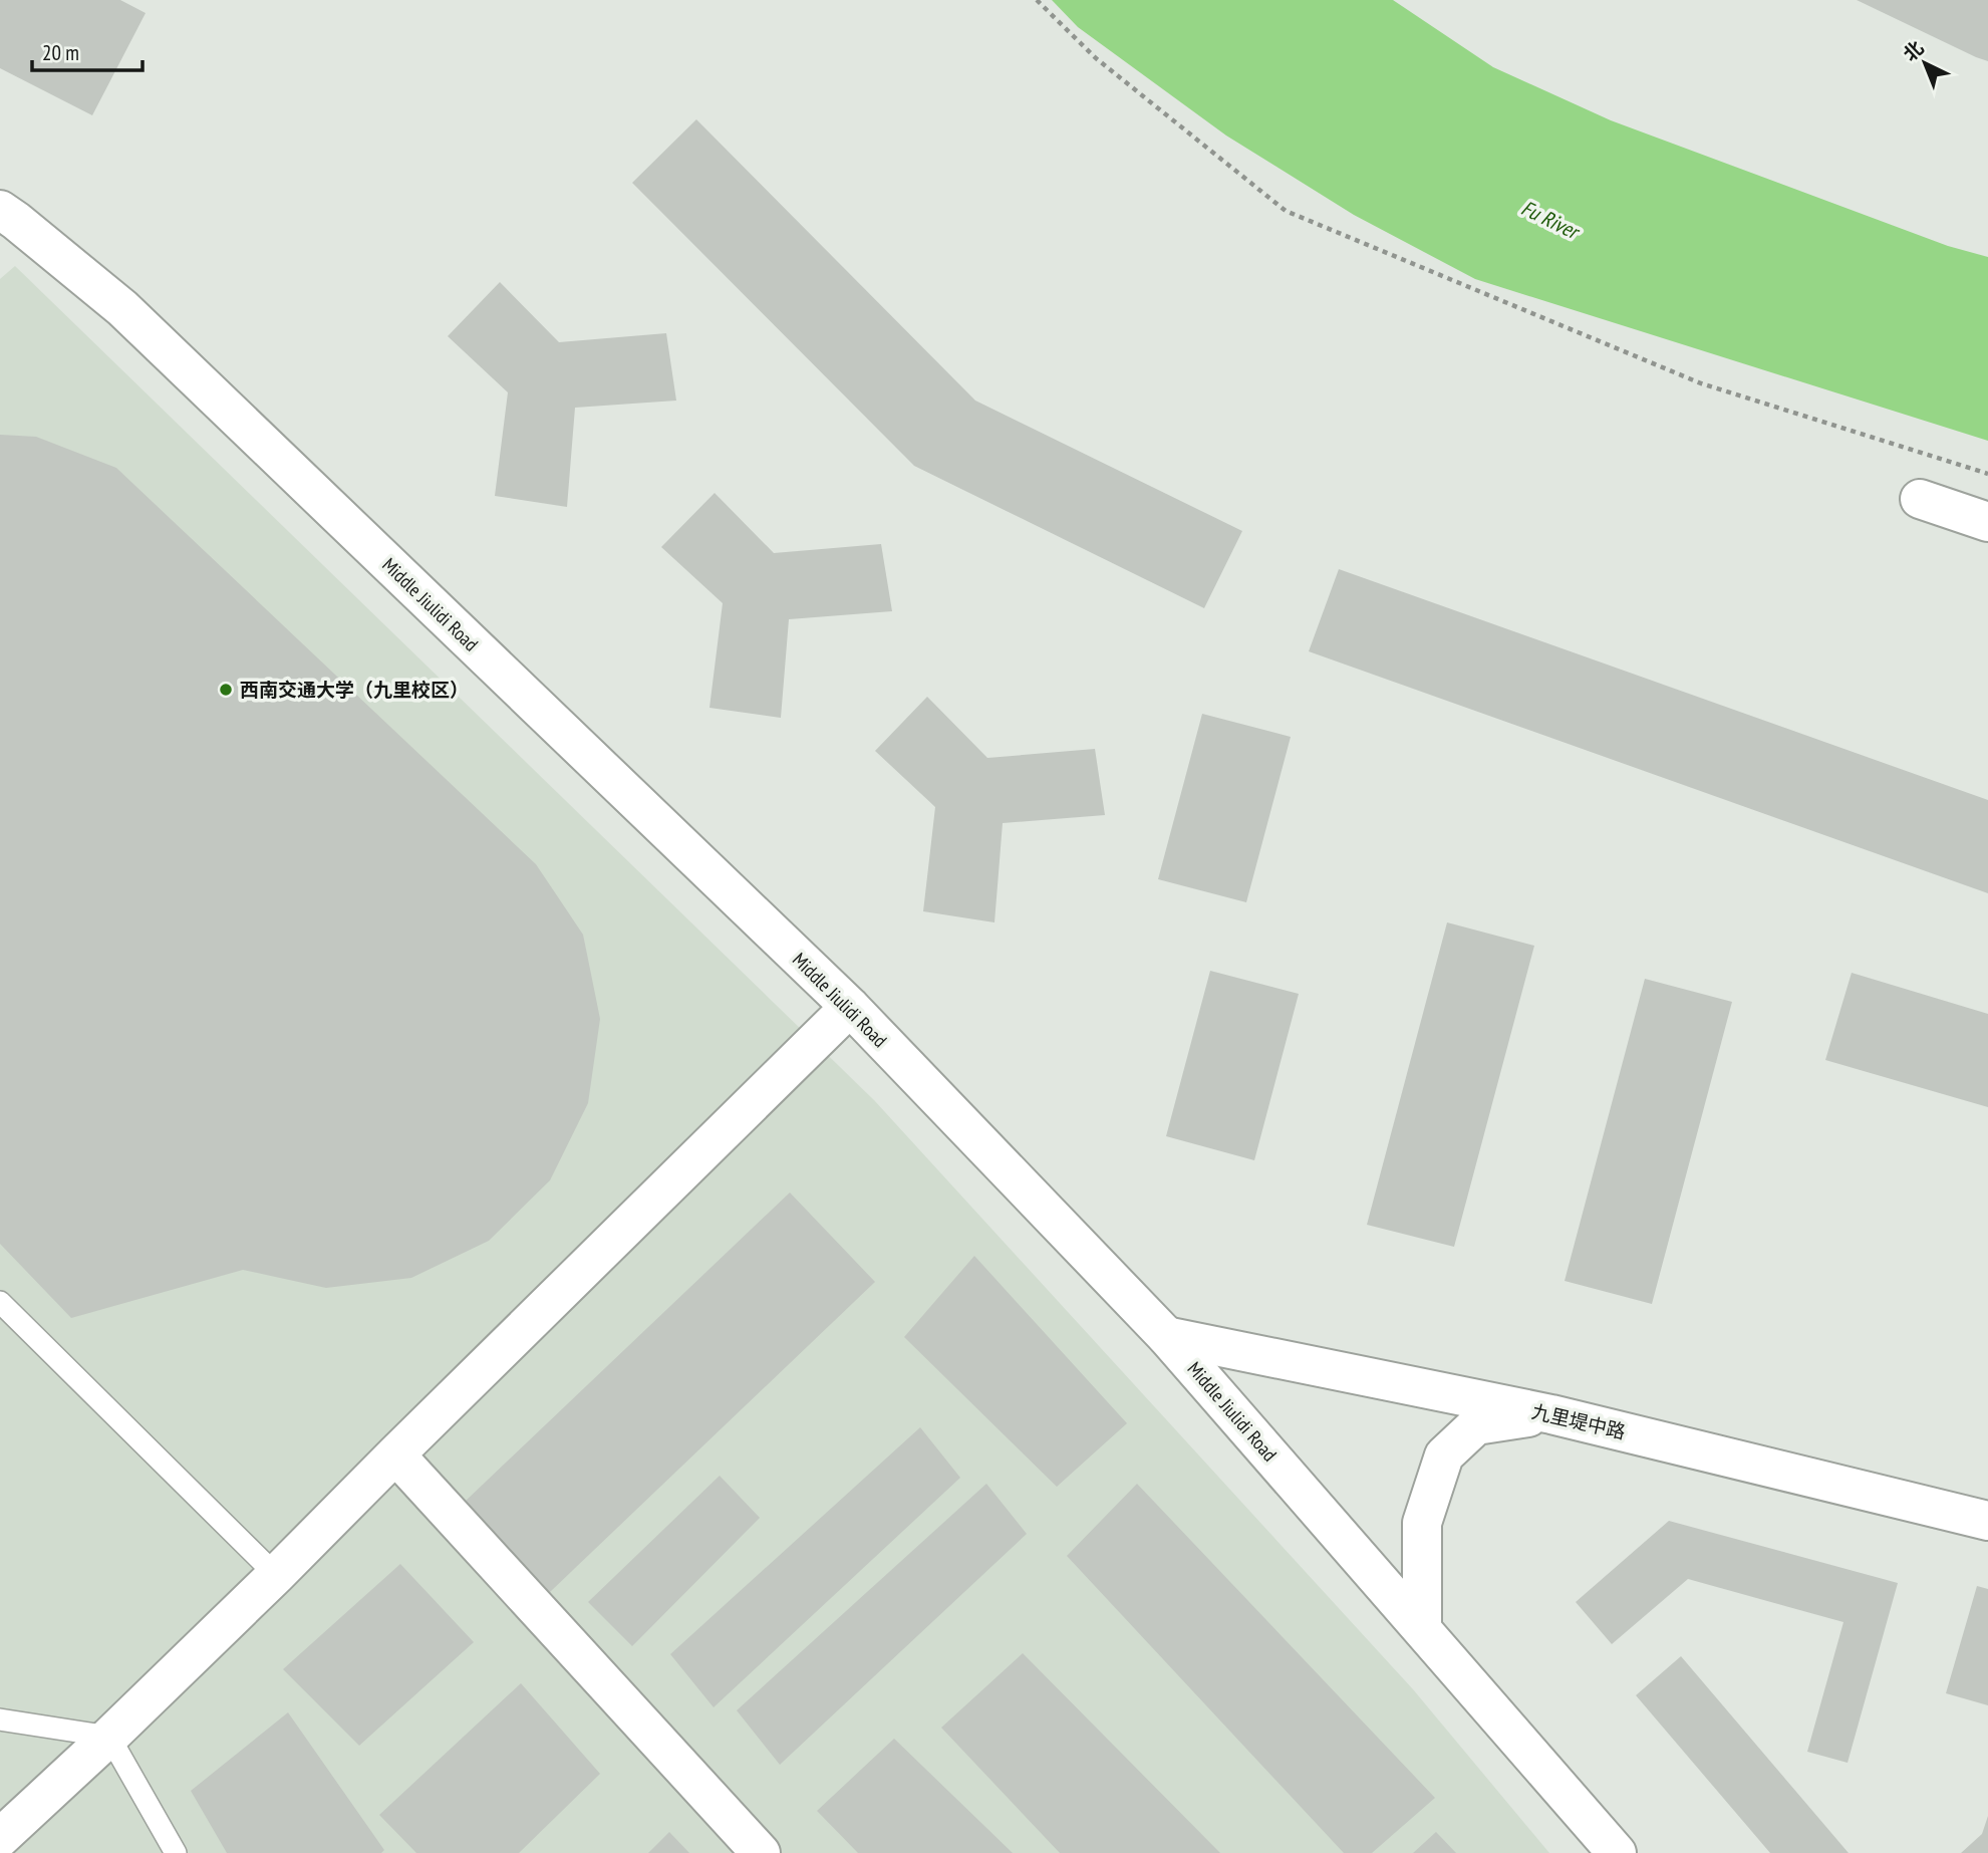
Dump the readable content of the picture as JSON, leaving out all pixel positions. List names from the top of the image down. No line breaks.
{"streets":{"street":["Middle Jiulidi Road","九里堤中路"]},"crossings":[["Middle Jiulidi Road","九里堤中路"]],"water":["Fu River"],"places":["西南交通大学（九里校区）"],"scale_bar":"20 m","north":"top left"}
